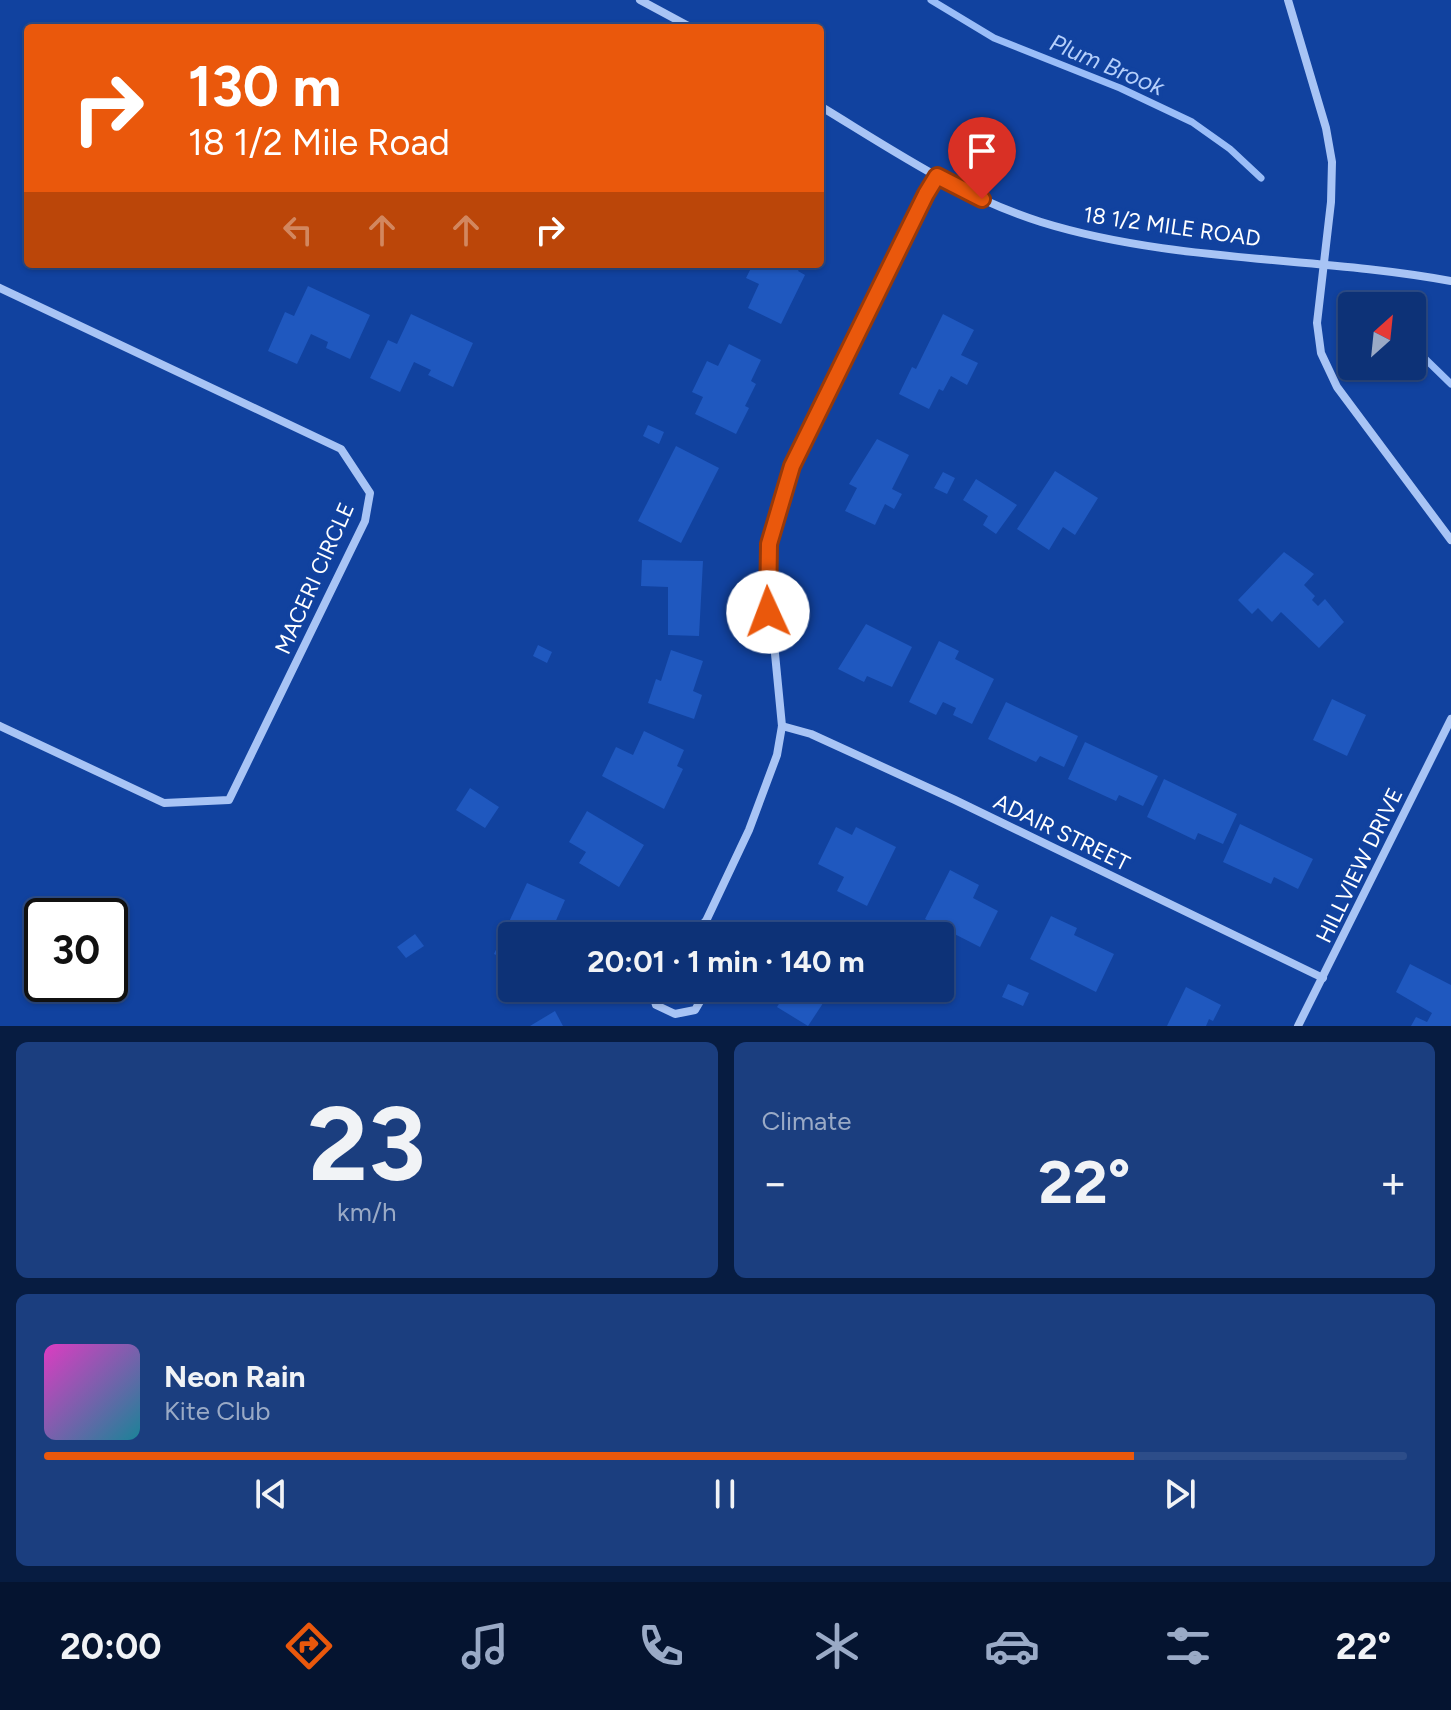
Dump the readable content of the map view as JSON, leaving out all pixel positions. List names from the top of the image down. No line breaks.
{"streets":{"street":["18 1/2 MILE ROAD","MACERI CIRCLE","ADAIR STREET","HILLVIEW DRIVE"]},"crossings":[["ADAIR STREET","HILLVIEW DRIVE"]],"water":["Plum Brook"],"north":"top right","page":{"turn":["130 m","18 1/2 Mile Road"],"limit":"30","trip":"20:01 · 1 min · 140 m","tile":[["23","km/h"],"Climate"],"heat":["−","22°","+"],"song":["Neon Rain","Kite Club"],"tabs":["20:00","22°"]}}
